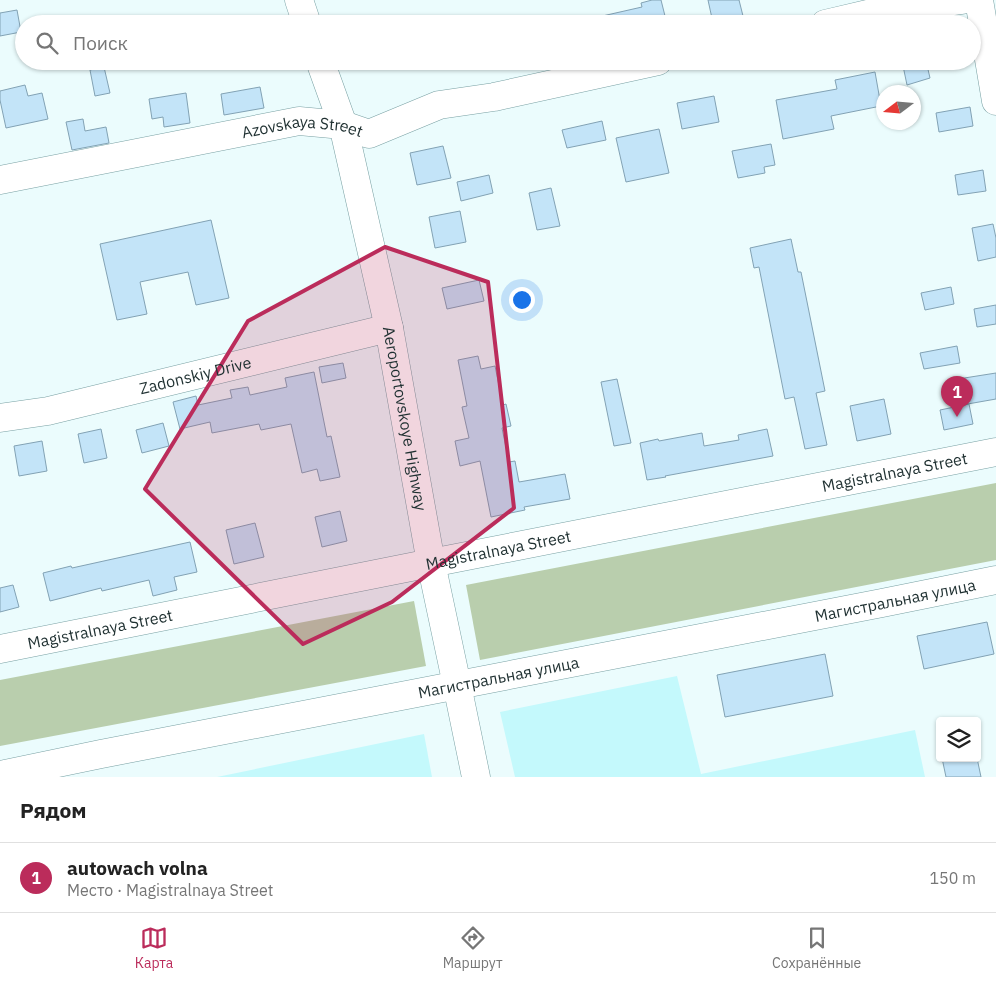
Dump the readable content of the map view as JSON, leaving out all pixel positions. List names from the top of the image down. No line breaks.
{"streets":{"street":["Azovskaya Street","Zadonskiy Drive","Aeroportovskoye Highway","Magistralnaya Street","Магистральная улица"]},"crossings":[["Azovskaya Street","Aeroportovskoye Highway"],["Zadonskiy Drive","Aeroportovskoye Highway"],["Aeroportovskoye Highway","Magistralnaya Street"],["Aeroportovskoye Highway","Магистральная улица"]],"north":"left","page":{"search":"Поиск","pins":"1","heading":"Рядом","list":[{"mark":"1","name":"autowach volna","note":"Место · Magistralnaya Street","value":"150 m"}],"nav":["Карта","Маршрут","Сохранённые"]}}
